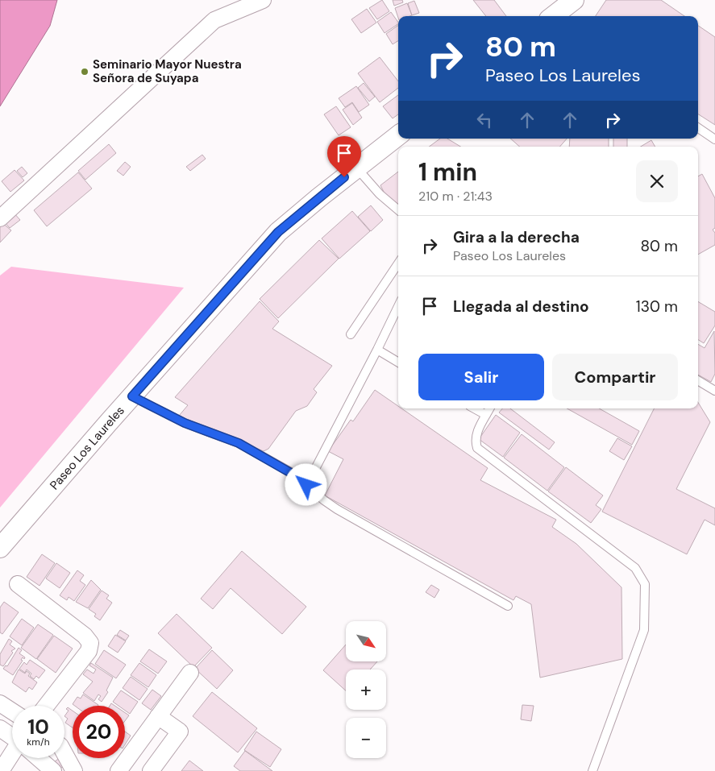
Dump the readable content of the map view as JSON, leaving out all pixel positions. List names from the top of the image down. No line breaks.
{"streets":{"street":["Paseo Los Laureles"]},"places":["Seminario Mayor Nuestra Señora de Suyapa"],"north":"bottom right","page":{"turn":["80 m","Paseo Los Laureles"],"heading":["1 min","210 m · 21:43"],"list":[{"name":"Gira a la derecha","note":"Paseo Los Laureles","value":"80 m"},{"name":"Llegada al destino","value":"130 m"}],"buttons":["Salir","Compartir"],"map_buttons":["+","−"],"speed":"10 km/h","limit":"20"}}
